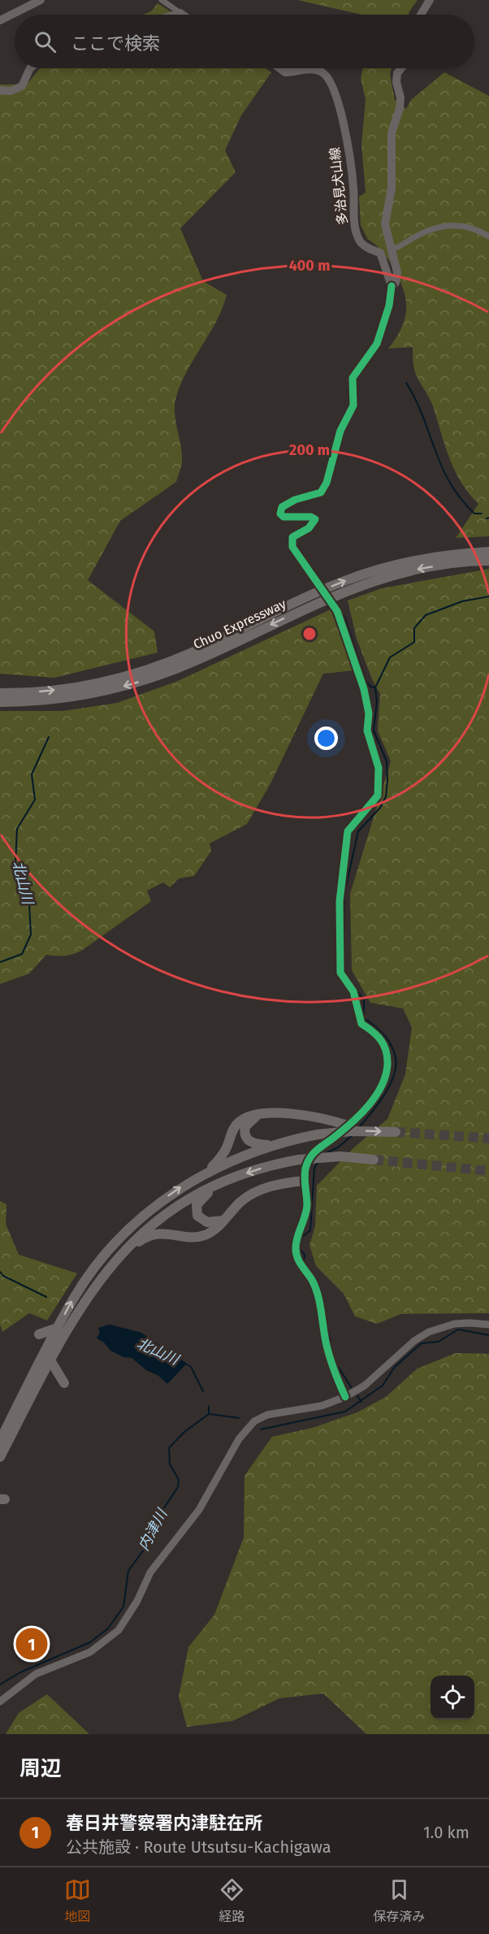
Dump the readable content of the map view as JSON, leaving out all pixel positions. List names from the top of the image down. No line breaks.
{"streets":{"highway":["Chuo Expressway"],"main road":["多治見犬山線"]},"water":["北山川","内津川"],"page":{"search":"ここで検索","pins":"1","heading":"周辺","list":[{"mark":"1","name":"春日井警察署内津駐在所","note":"公共施設 · Route Utsutsu-Kachigawa","value":"1.0 km"}],"nav":["地図","経路","保存済み"]},"rings":["400 m","200 m"]}
